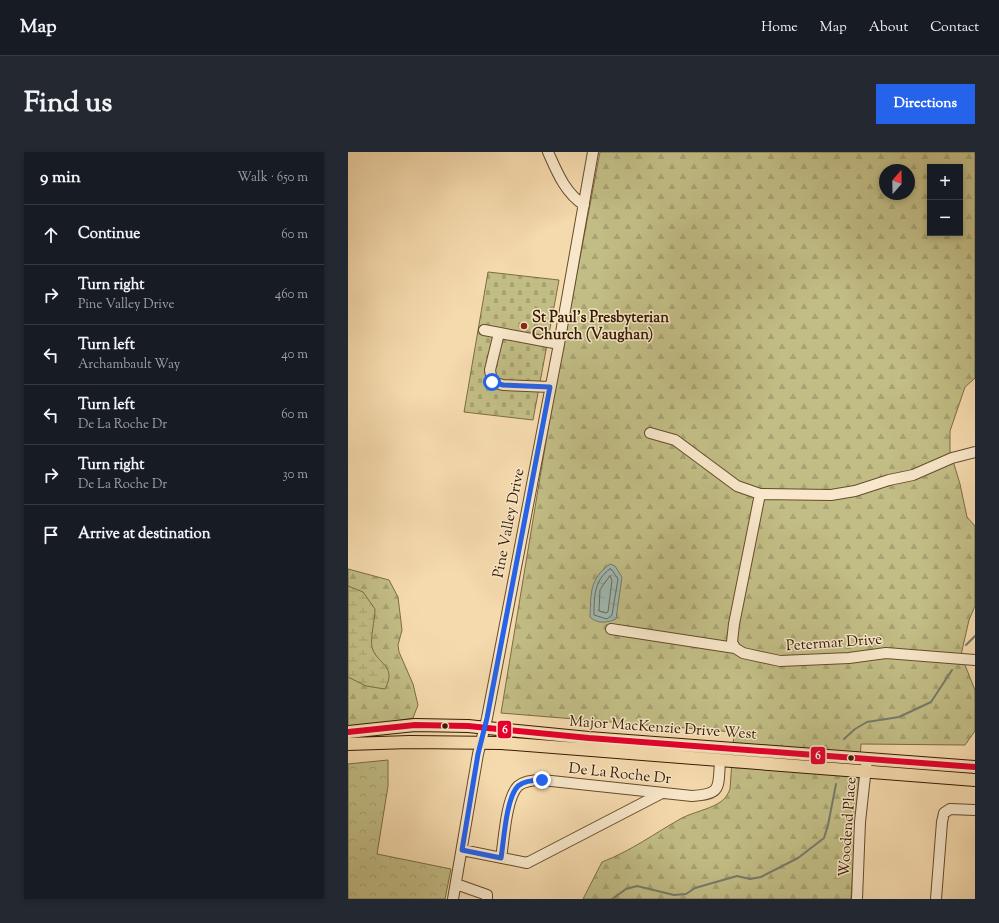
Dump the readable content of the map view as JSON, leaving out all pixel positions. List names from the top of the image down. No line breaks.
{"streets":{"main road":["Major MacKenzie Drive West"],"street":["Pine Valley Drive","Petermar Drive","De La Roche Dr","Woodend Place"]},"crossings":[["Pine Valley Drive","Major MacKenzie Drive West"],["Major MacKenzie Drive West","De La Roche Dr"],["Major MacKenzie Drive West","Woodend Place"]],"places":["St Paul's Presbyterian Church (Vaughan)"],"lines":["transit line 6"],"north":"top","page":{"header":"Map","nav":["Home","Map","About","Contact"],"title":"Find us","buttons":"Directions","heading":["9 min","Walk · 650 m"],"map_buttons":["+","−"],"list":[["Continue","60 m"],["Turn right","Pine Valley Drive","460 m"],["Turn left","Archambault Way","40 m"],["Turn left","De La Roche Dr","60 m"],["Turn right","De La Roche Dr","30 m"],"Arrive at destination"]}}
